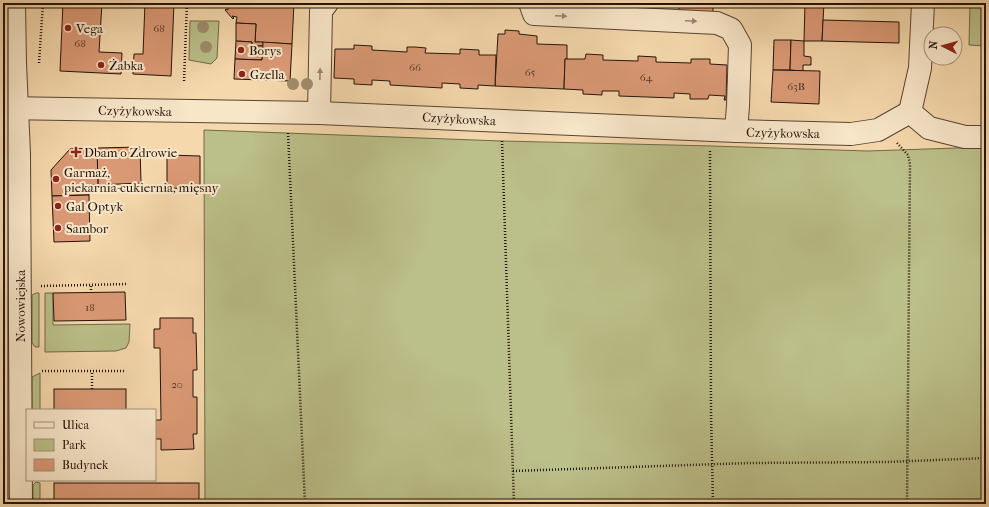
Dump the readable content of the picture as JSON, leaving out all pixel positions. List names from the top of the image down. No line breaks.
{"streets":{"street":["Czyżykowska","Nowowiejska"]},"crossings":[["Czyżykowska","Nowowiejska"]],"places":{"other":["Vega","Borys","Żabka","Gzella","Garmaż, piekarnia-cukiernia, mięsny","Gal Optyk","Sambor"],"health":["Dbam o Zdrowie"]},"house_numbers":["68","68","66","65","64","63B","18","20"],"legend":["Ulica","Park","Budynek"],"north":"left"}
